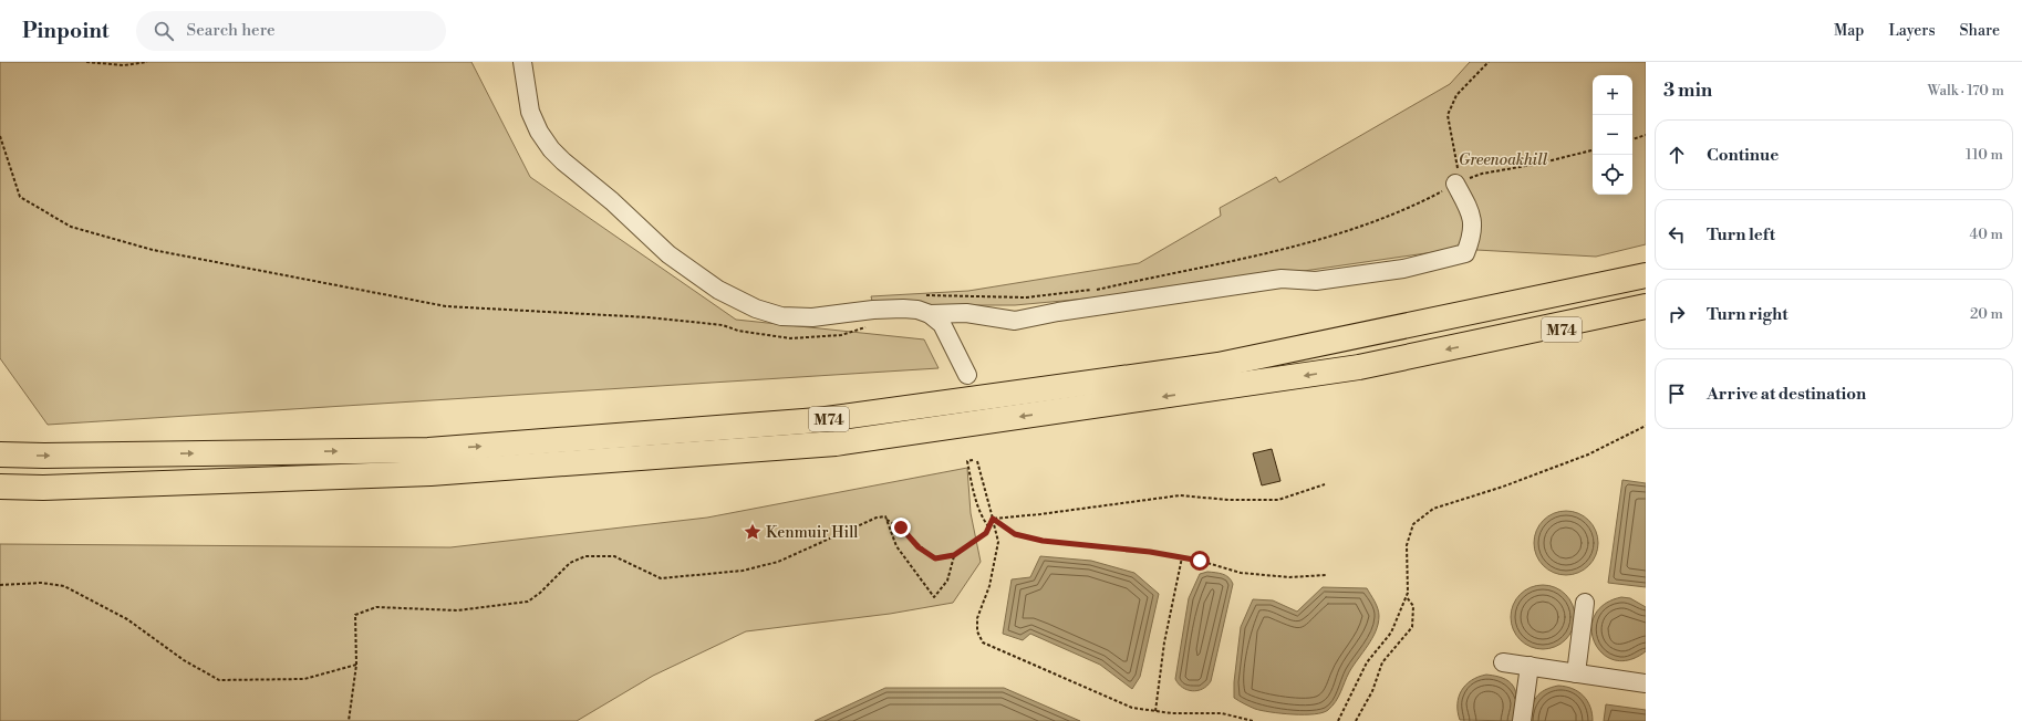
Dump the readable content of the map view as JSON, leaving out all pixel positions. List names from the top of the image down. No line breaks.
{"streets":{"highway":["M74"]},"parks":["Greenoakhill"],"places":{"place":["Kenmuir Hill"]},"page":{"header":"Pinpoint","search":"Search here","nav":["Map","Layers","Share"],"heading":["3 min","Walk · 170 m"],"map_buttons":["+","−"],"list":[["Continue","110 m"],["Turn left","40 m"],["Turn right","20 m"],"Arrive at destination"]}}
